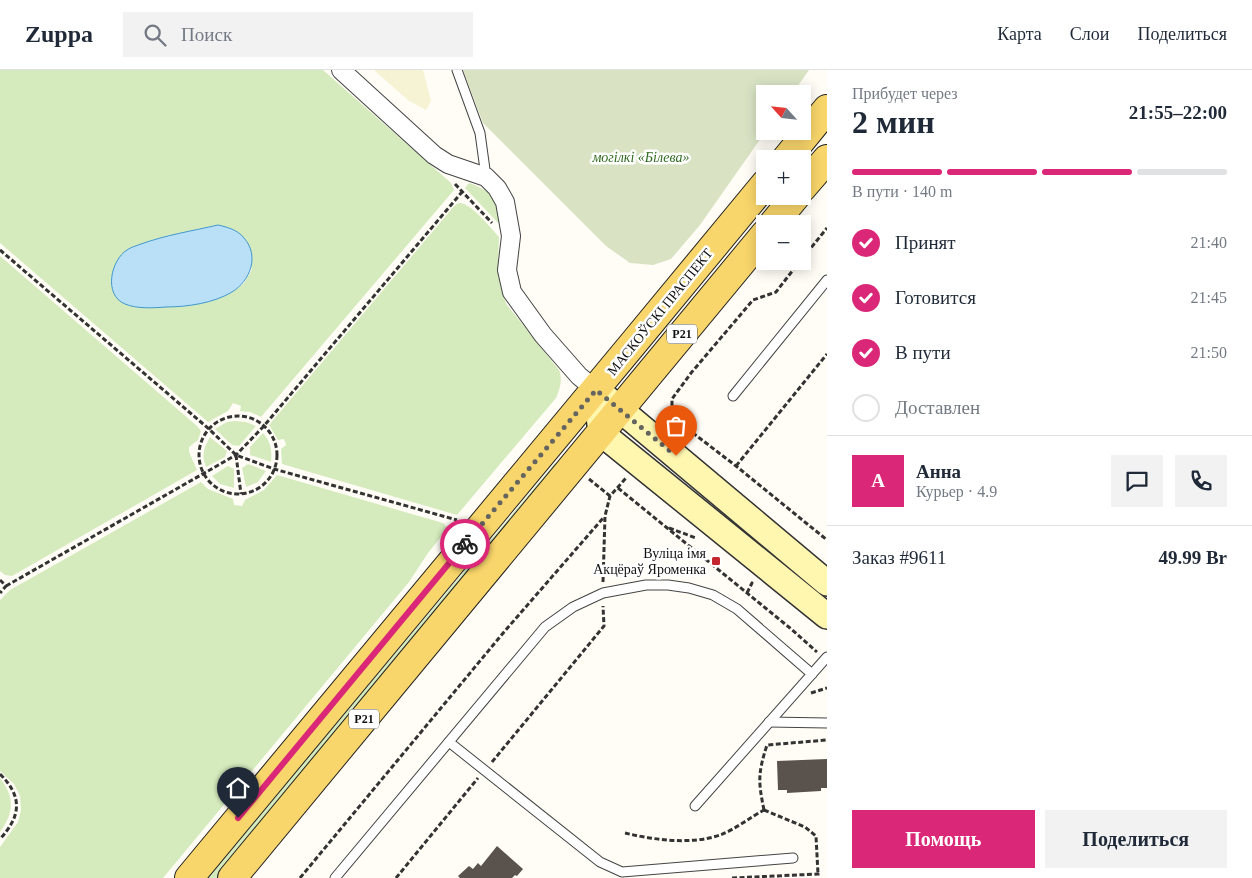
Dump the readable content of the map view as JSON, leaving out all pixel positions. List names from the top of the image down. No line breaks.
{"streets":{"main road":["МАСКОЎСКІ ПРАСПЕКТ","Р21"]},"parks":["могілкі «Білева»"],"places":{"transit":["Вуліца імя Акцёраў Яроменка"]},"north":"top left","page":{"header":"Zuppa","search":"Поиск","nav":["Карта","Слои","Поделиться"],"heading":["2 мин","Прибудет через","21:55–22:00"],"panel":["Анна","Курьер · 4.9","Заказ #9611","49.99 Br"],"map_buttons":["+","−"],"bar":"В пути · 140 m","list":[["Принят","21:40"],["Готовится","21:45"],["В пути","21:50"],"Доставлен"],"round":"А","buttons":["Помощь","Поделиться"]}}
